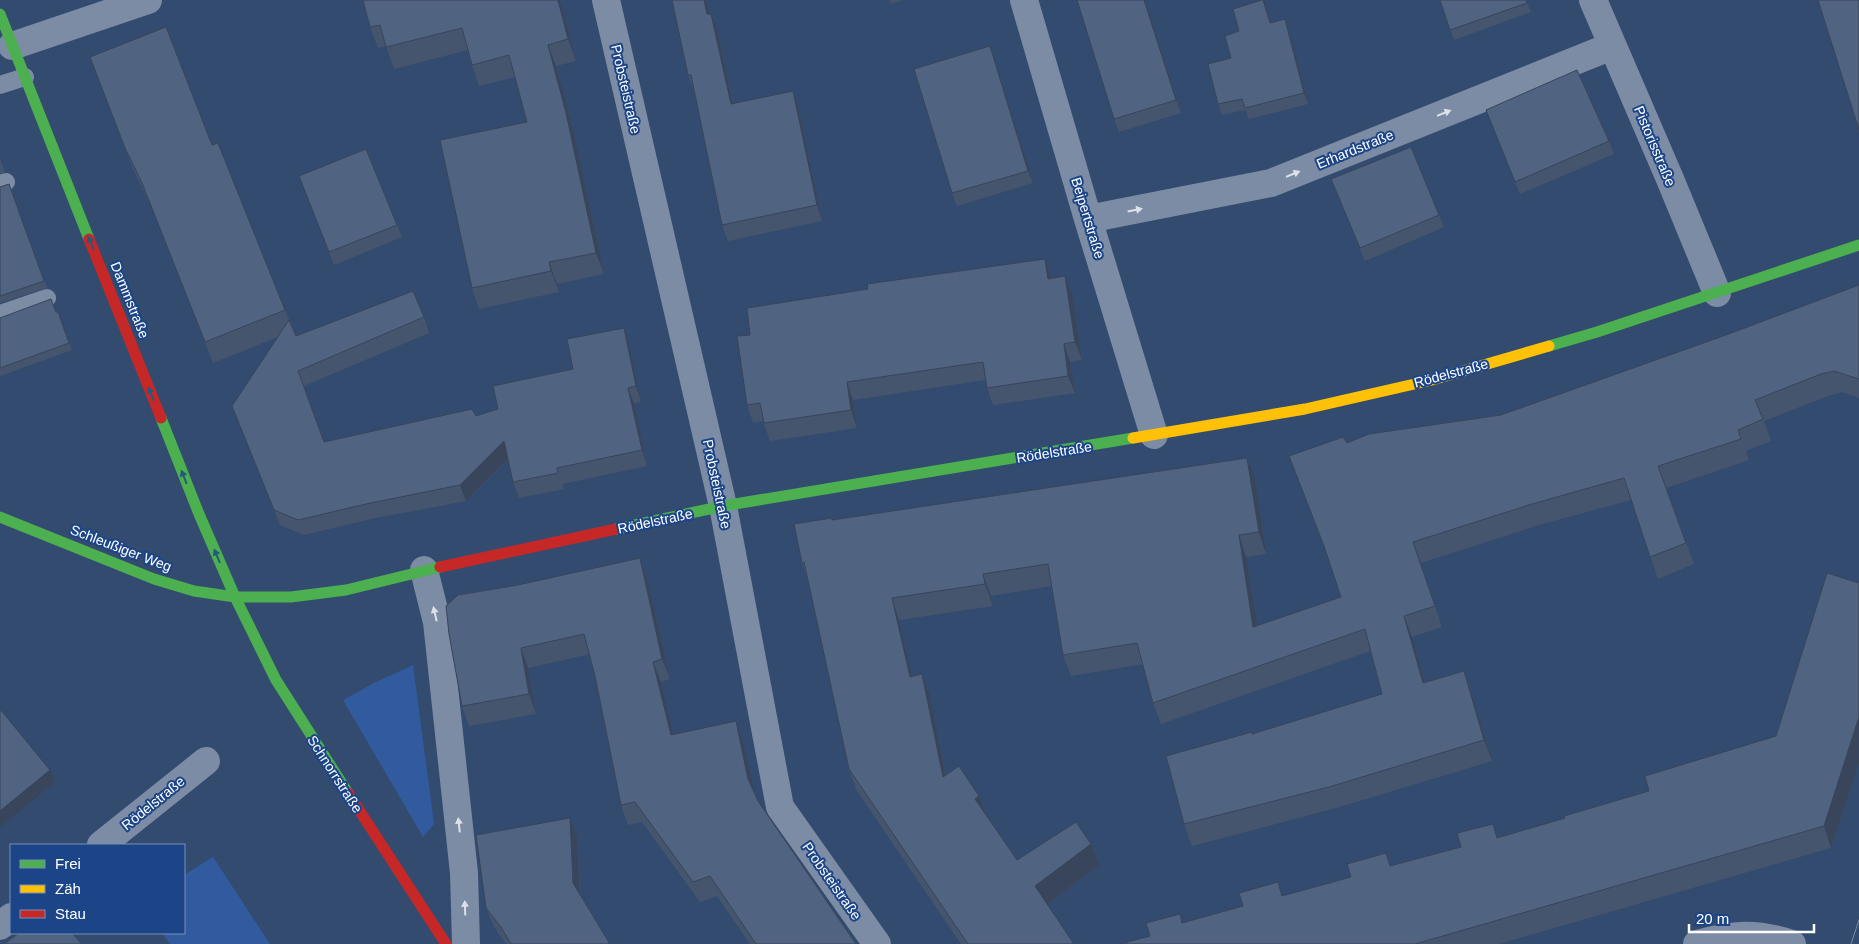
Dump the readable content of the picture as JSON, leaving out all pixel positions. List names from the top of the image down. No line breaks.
{"streets":{"main road":["Dammstraße","Rödelstraße","Schleußiger Weg","Schnorrstraße"],"street":["Probsteistraße","Pistorisstraße","Erhardstraße","Beipertstraße"]},"crossings":[["Probsteistraße","Rödelstraße"],["Pistorisstraße","Erhardstraße"],["Pistorisstraße","Rödelstraße"],["Erhardstraße","Beipertstraße"],["Beipertstraße","Rödelstraße"],["Dammstraße","Rödelstraße"],["Dammstraße","Schleußiger Weg"],["Dammstraße","Schnorrstraße"],["Rödelstraße","Schleußiger Weg"],["Rödelstraße","Schnorrstraße"],["Schleußiger Weg","Schnorrstraße"]],"one_way":["Erhardstraße","Dammstraße"],"legend":["Frei","Zäh","Stau"],"scale_bar":"20 m"}
